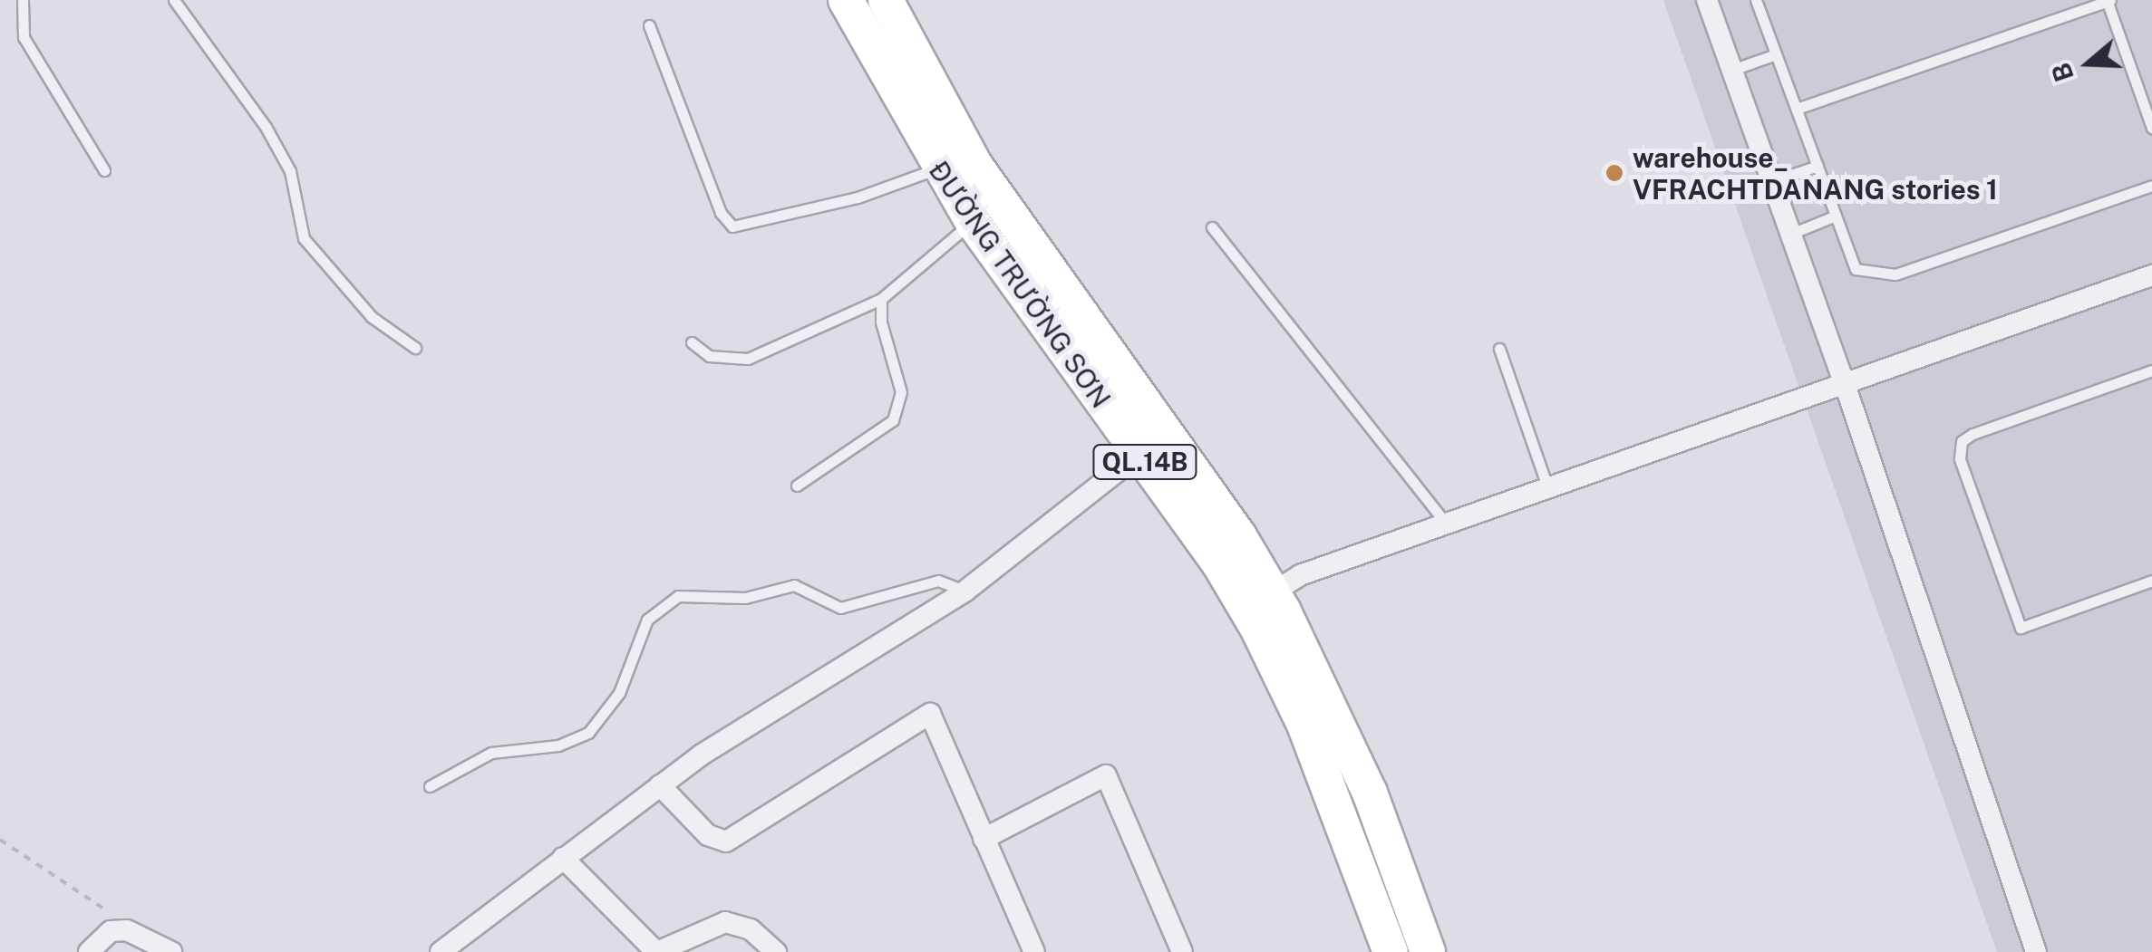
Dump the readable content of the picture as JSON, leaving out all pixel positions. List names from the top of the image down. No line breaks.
{"streets":{"highway":["ĐƯỜNG TRƯỜNG SƠN","QL.14B"]},"places":["warehouse_ VFRACHTDANANG stories 1"],"north":"left"}
